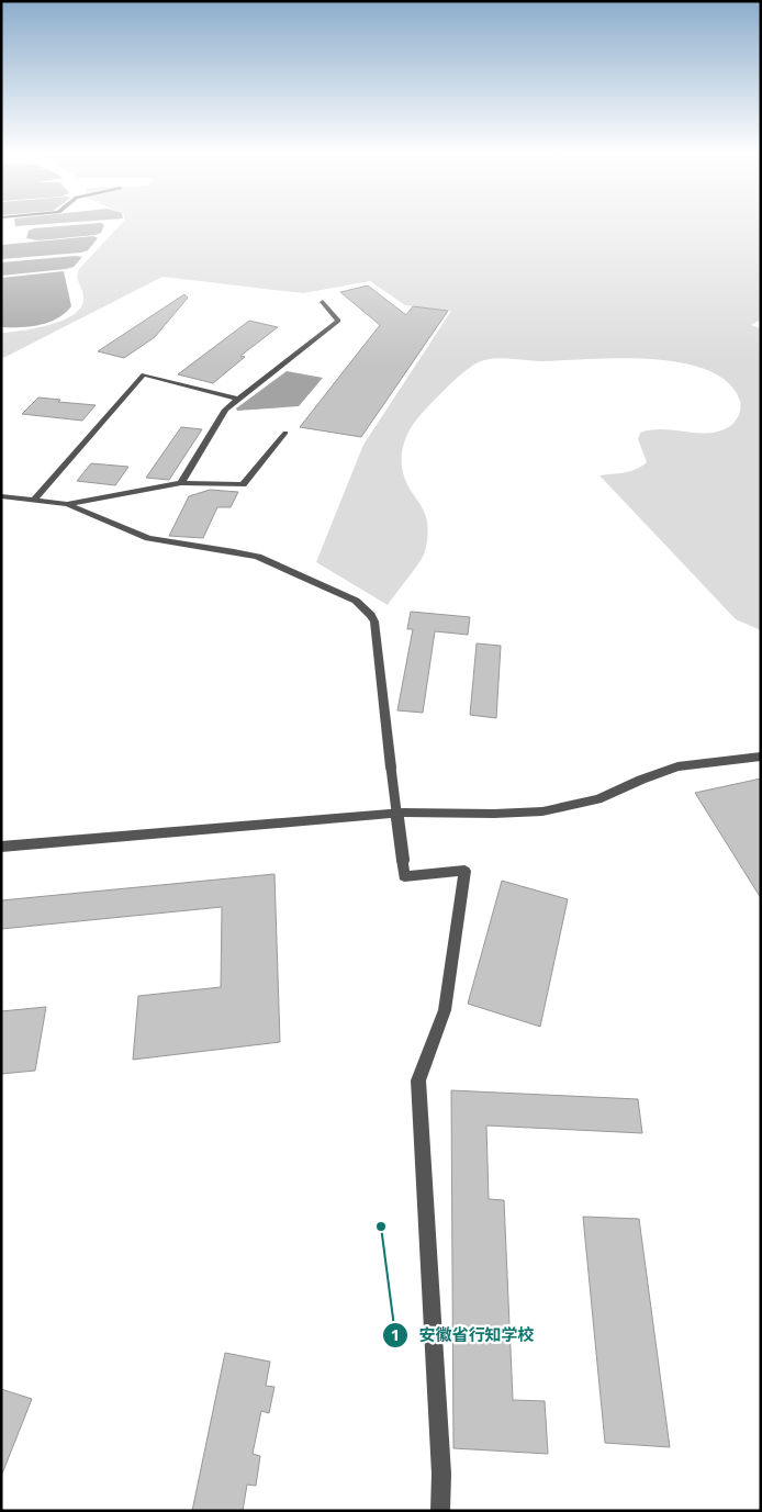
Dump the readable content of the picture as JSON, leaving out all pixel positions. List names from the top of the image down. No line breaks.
{"places":["安徽省行知学校"]}
